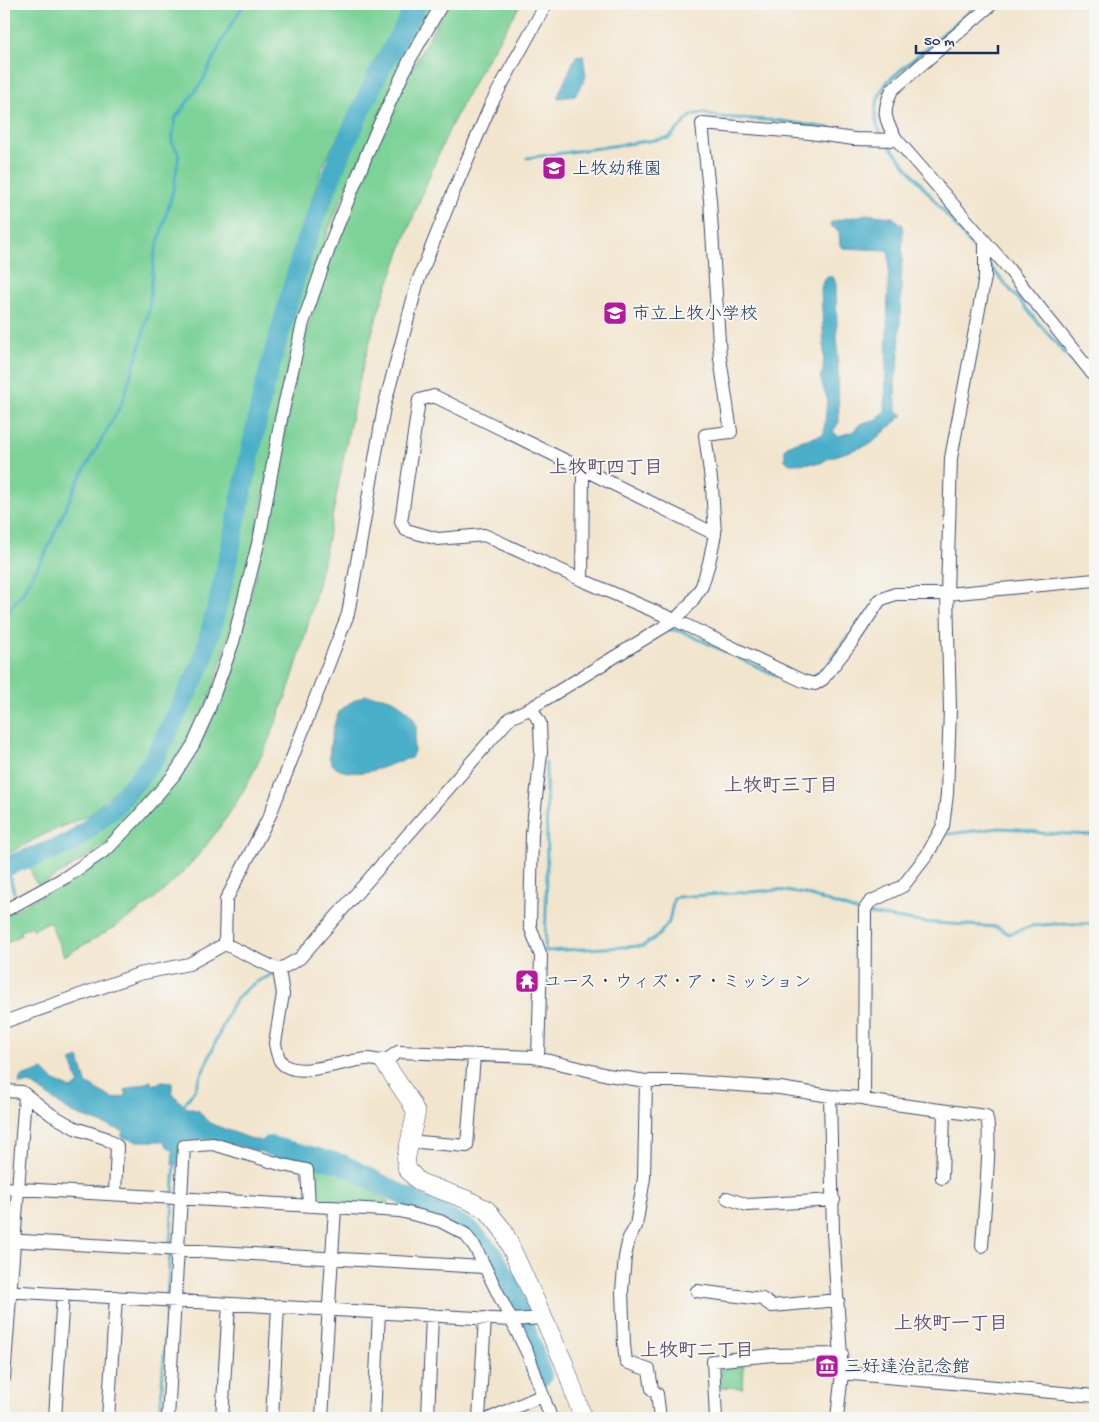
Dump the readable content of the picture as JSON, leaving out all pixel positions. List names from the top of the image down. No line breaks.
{"districts":["上牧町四丁目","上牧町三丁目","上牧町一丁目","上牧町二丁目"],"places":{"school or university":["上牧幼稚園","市立上牧小学校"],"temple":["ユース・ウィズ・ア・ミッション"],"museum":["三好達治記念館"]},"scale_bar":"50 m"}
